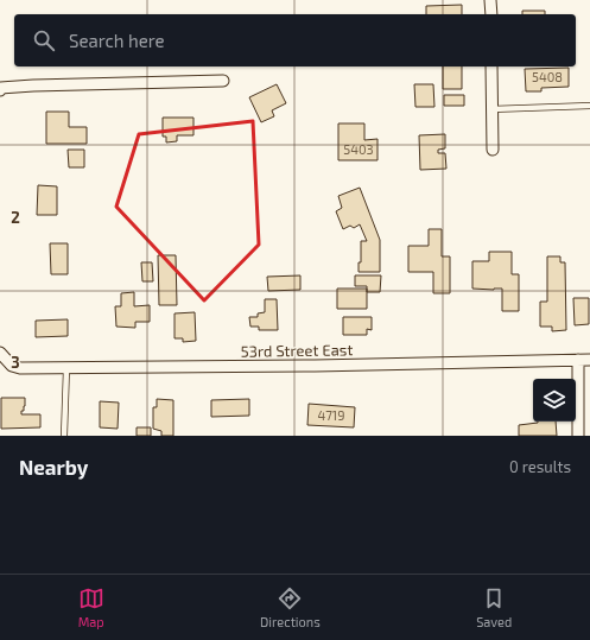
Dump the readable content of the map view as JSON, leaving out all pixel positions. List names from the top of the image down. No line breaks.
{"streets":{"street":["53rd Street East"]},"house_numbers":["5408","5403","4719"],"page":{"search":"Search here","heading":["Nearby","0 results"],"nav":["Map","Directions","Saved"]},"grid":{"rows":["2","3"]}}
